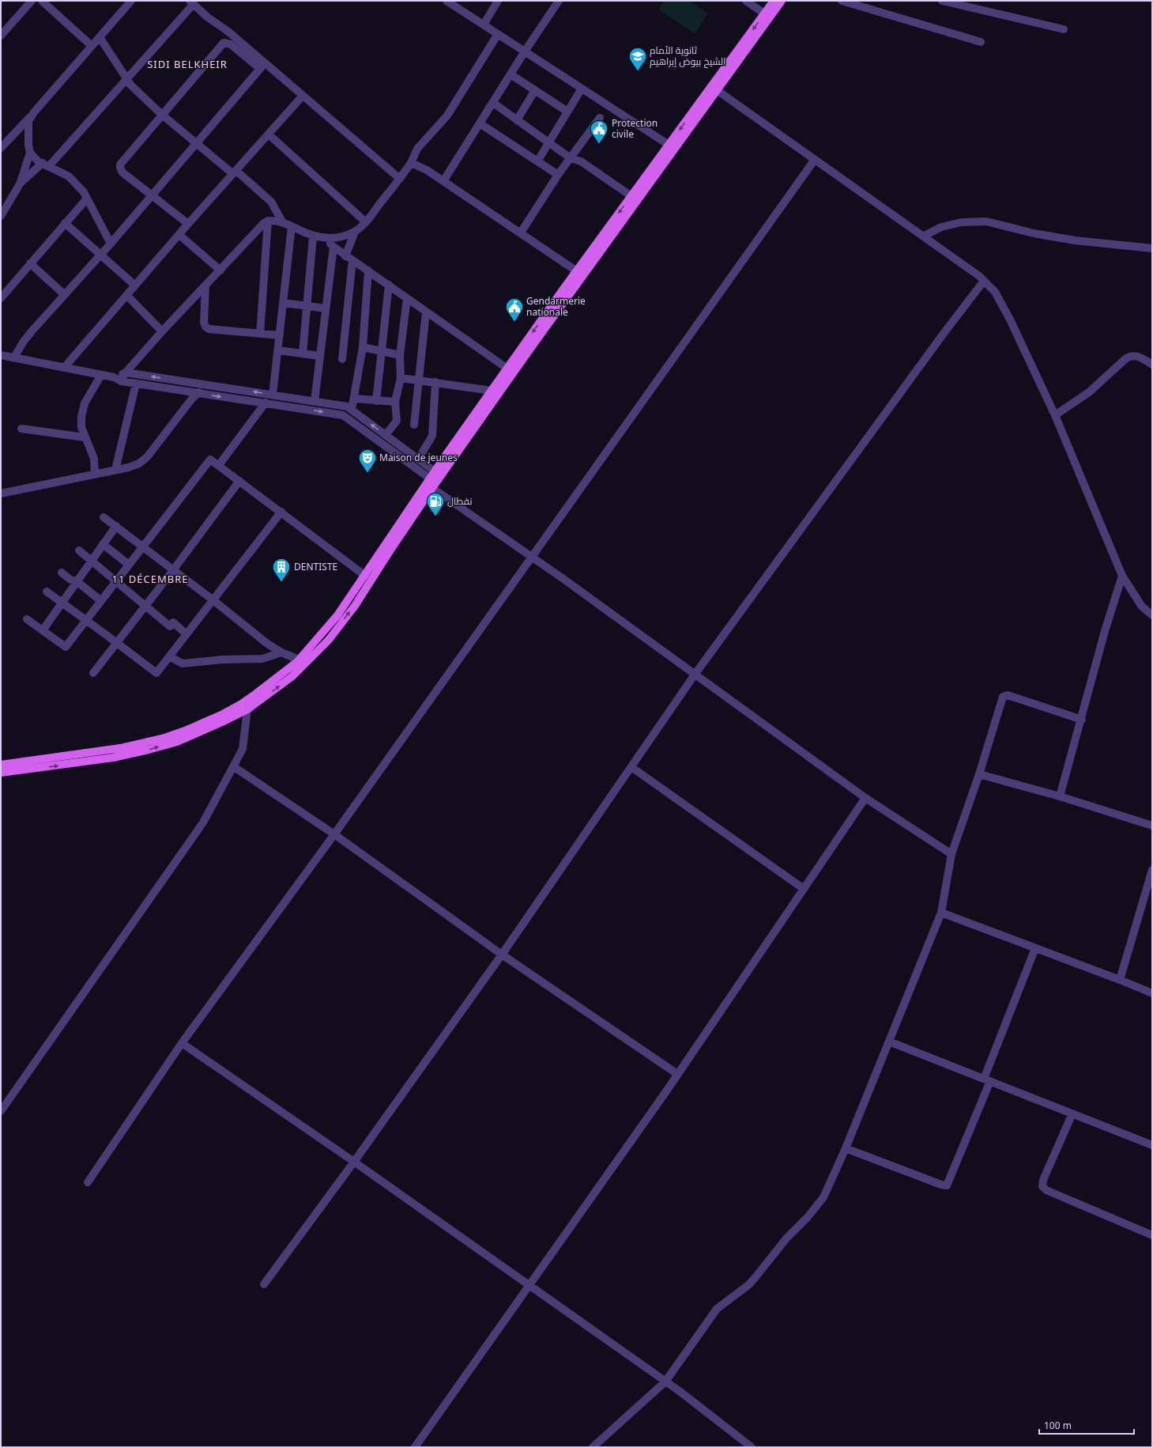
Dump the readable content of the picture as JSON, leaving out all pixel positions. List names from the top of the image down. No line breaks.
{"districts":["SIDI BELKHEIR","11 DÉCEMBRE"],"places":{"school or university":["ثانوية الأمام الشيخ بيوض إبراهيم"],"public building":["Protection civile","Gendarmerie nationale"],"theatre":["Maison de jeunes"],"fuel station":["نفطال"],"building":["DENTISTE"]},"scale_bar":"100 m"}
